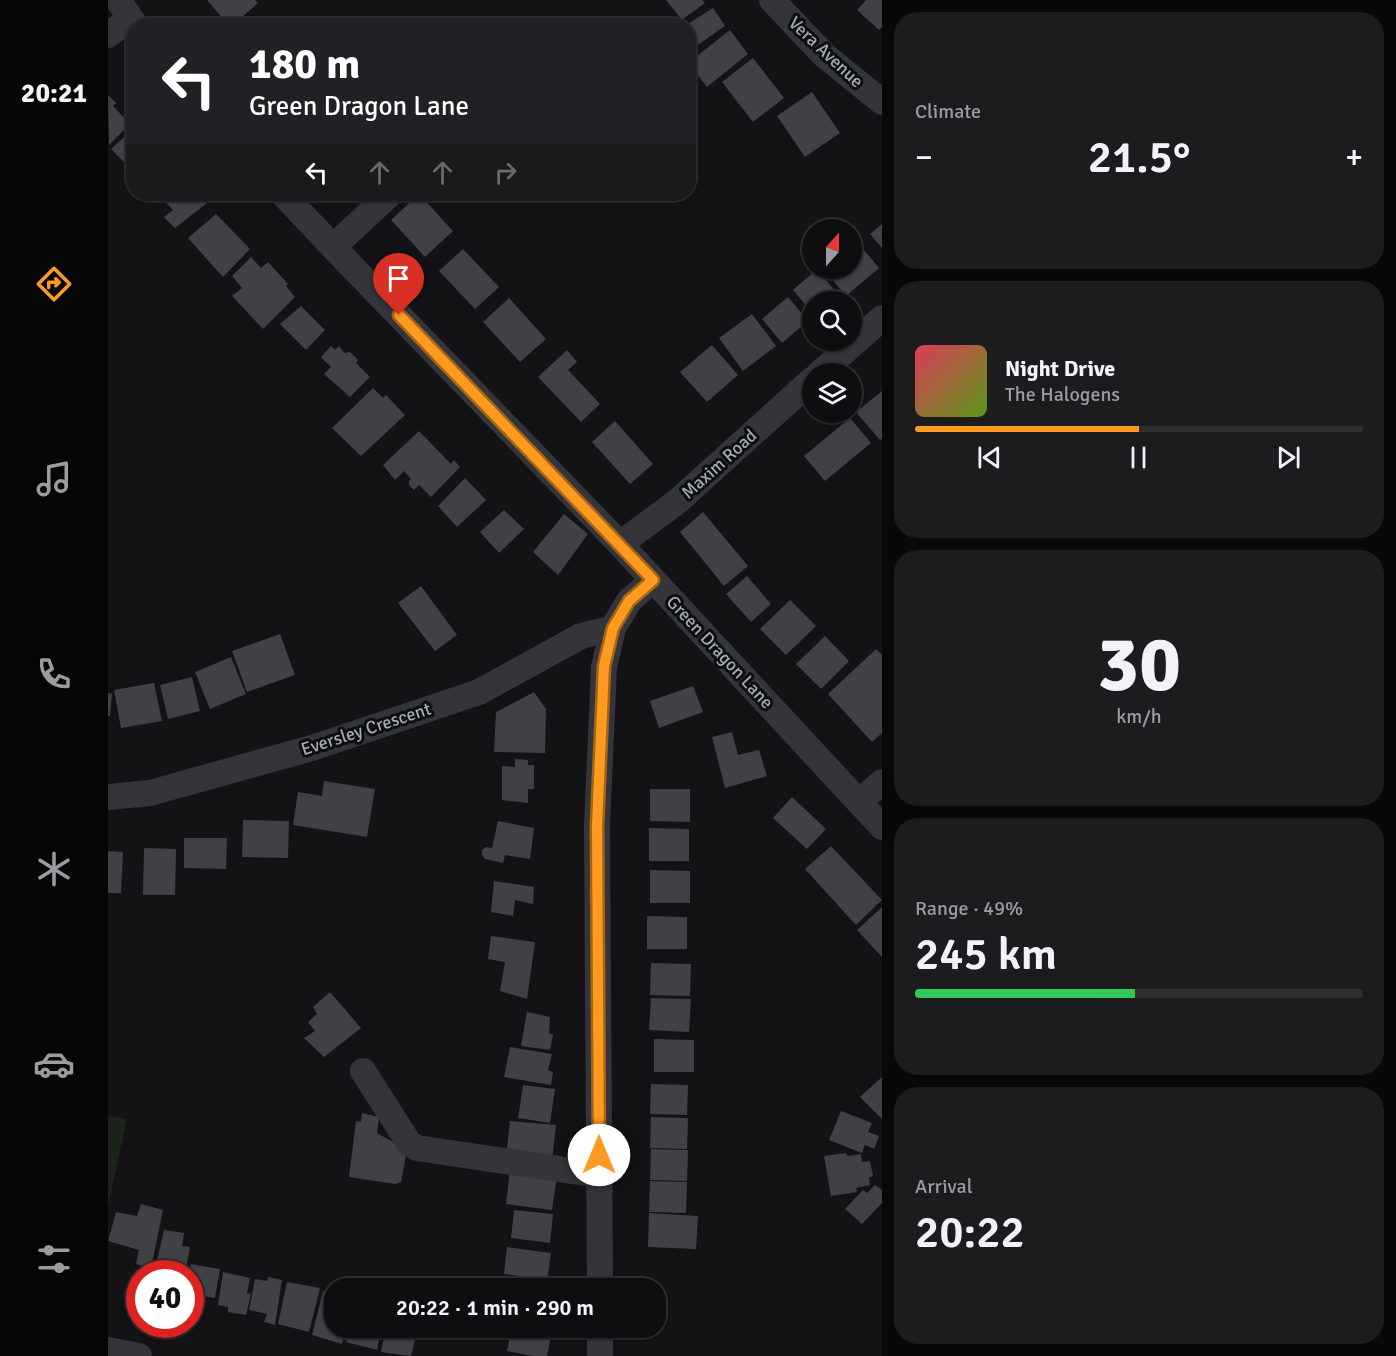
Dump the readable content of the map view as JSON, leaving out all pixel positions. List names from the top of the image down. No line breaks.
{"streets":{"street":["Vera Avenue","Maxim Road","Green Dragon Lane","Eversley Crescent"]},"crossings":[["Maxim Road","Green Dragon Lane"]],"north":"top","page":{"tabs":"20:21","tile":["Climate",["30","km/h"],["Range · 49%","245 km"],["Arrival","20:22"]],"turn":["180 m","Green Dragon Lane"],"heat":["−","21.5°","+"],"song":["Night Drive","The Halogens"],"limit":"40","trip":"20:22 · 1 min · 290 m"}}
